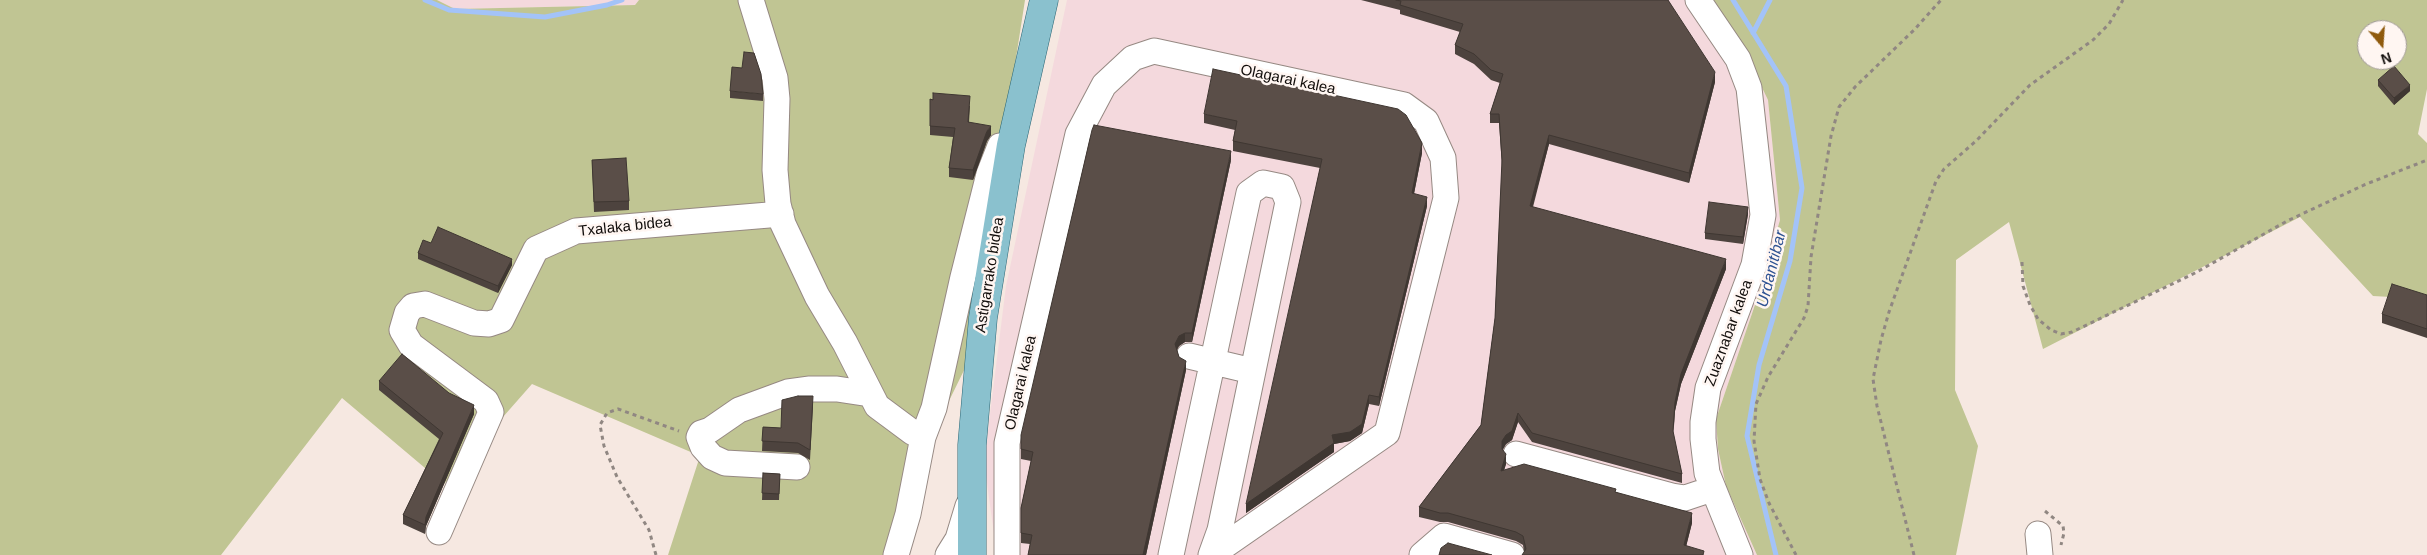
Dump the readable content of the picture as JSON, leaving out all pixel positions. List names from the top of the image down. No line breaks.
{"streets":{"main road":["Astigarrako bidea"],"street":["Olagarai kalea","Txalaka bidea","Zuaznabar kalea"]},"water":["Urdanitibar"],"north":"bottom"}
